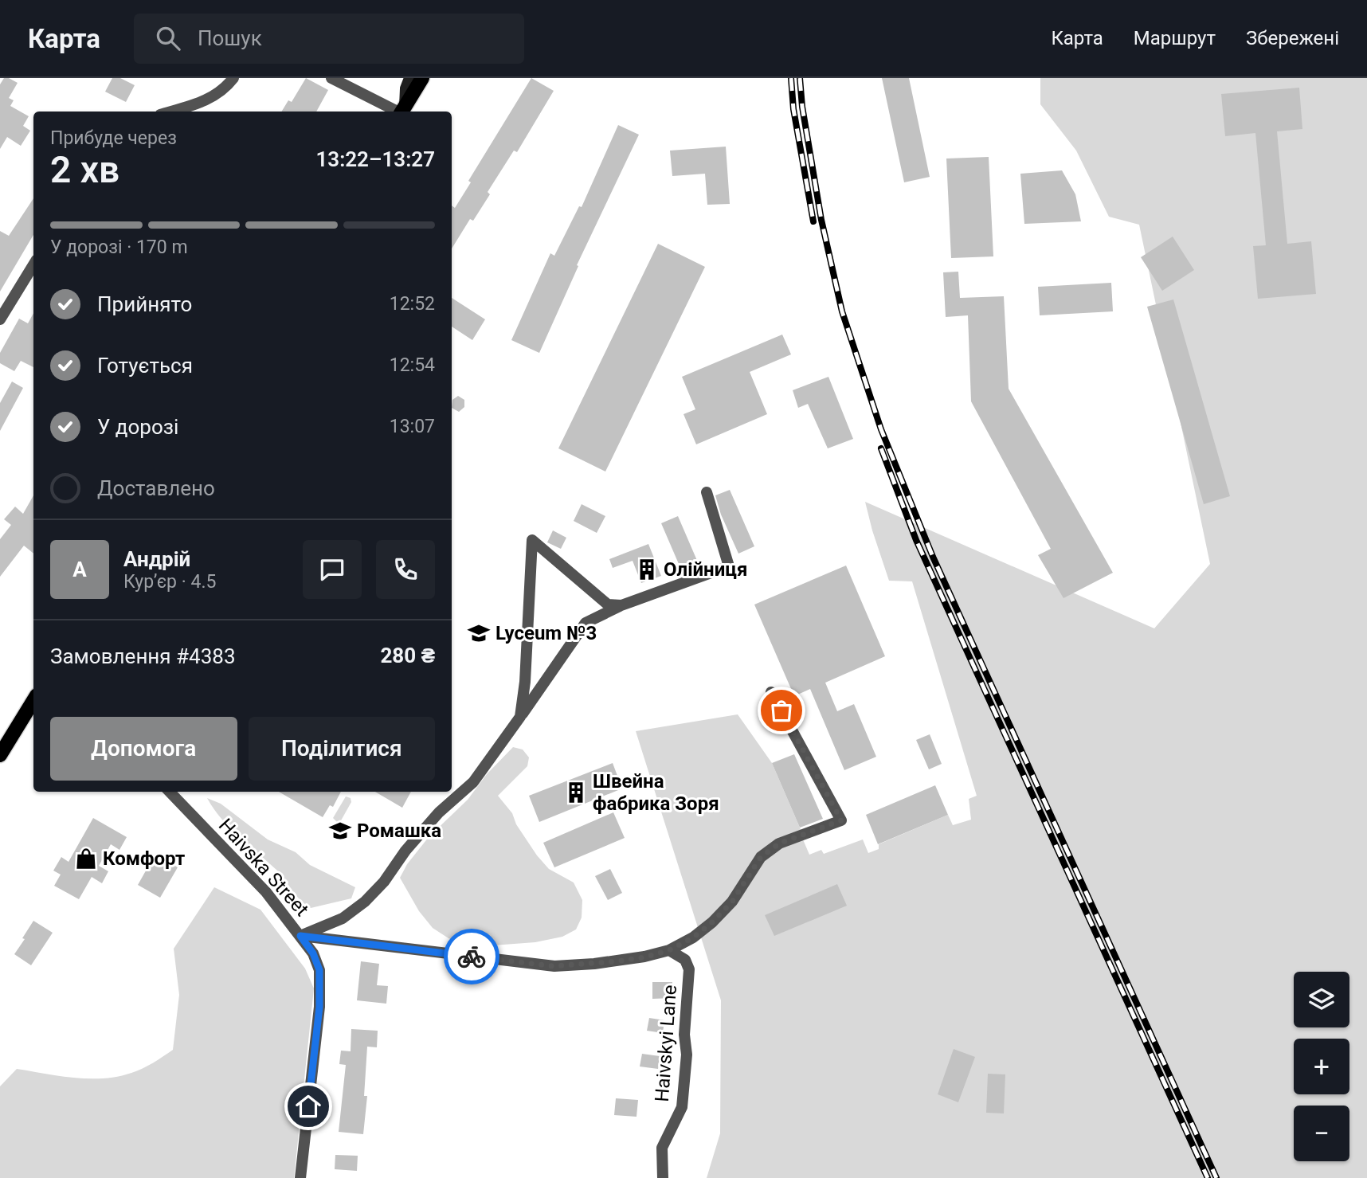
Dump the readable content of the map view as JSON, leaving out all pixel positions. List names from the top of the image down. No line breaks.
{"streets":{"street":["Haivska Street","Haivskyi Lane"]},"places":{"building":["Олійниця","Швейна фабрика Зоря"],"school or university":["Lyceum №3","Ромашка"],"shop":["Комфорт"]},"page":{"header":"Карта","search":"Пошук","nav":["Карта","Маршрут","Збережені"],"heading":["2 хв","Прибуде через","13:22–13:27"],"panel":["Андрій","Кур’єр · 4.5","Замовлення #4383","280 ₴"],"bar":"У дорозі · 170 m","list":[["Прийнято","12:52"],["Готується","12:54"],["У дорозі","13:07"],"Доставлено"],"round":"А","buttons":["Допомога","Поділитися"],"map_buttons":["+","−"]}}
